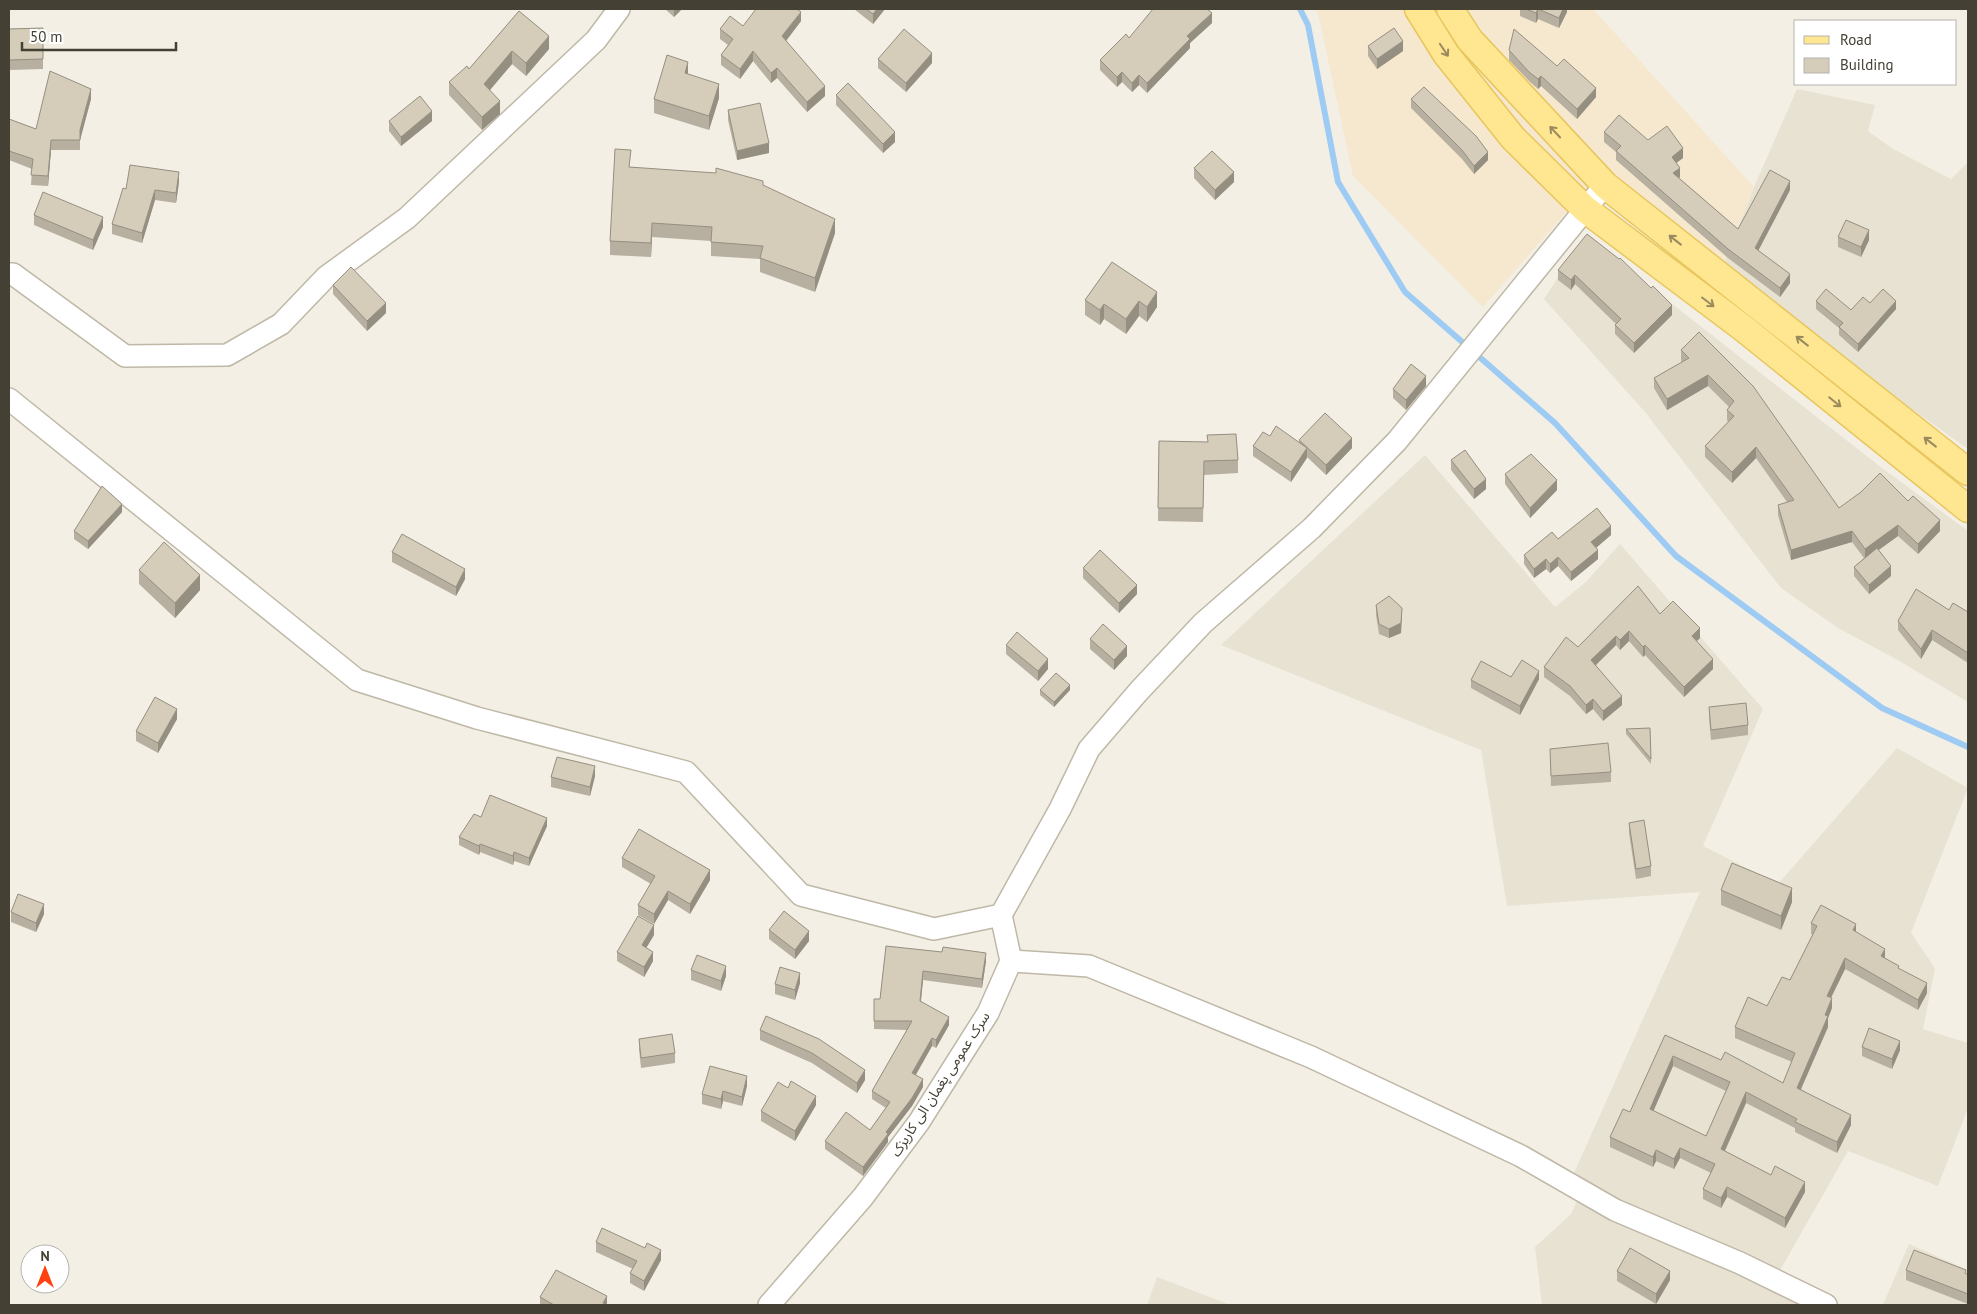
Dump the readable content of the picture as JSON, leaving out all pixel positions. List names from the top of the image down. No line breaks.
{"streets":{"street":["سرک عمومی پغمان الی کاریزک"]},"legend":["Road","Building"],"scale_bar":"50 m","north":"top"}
